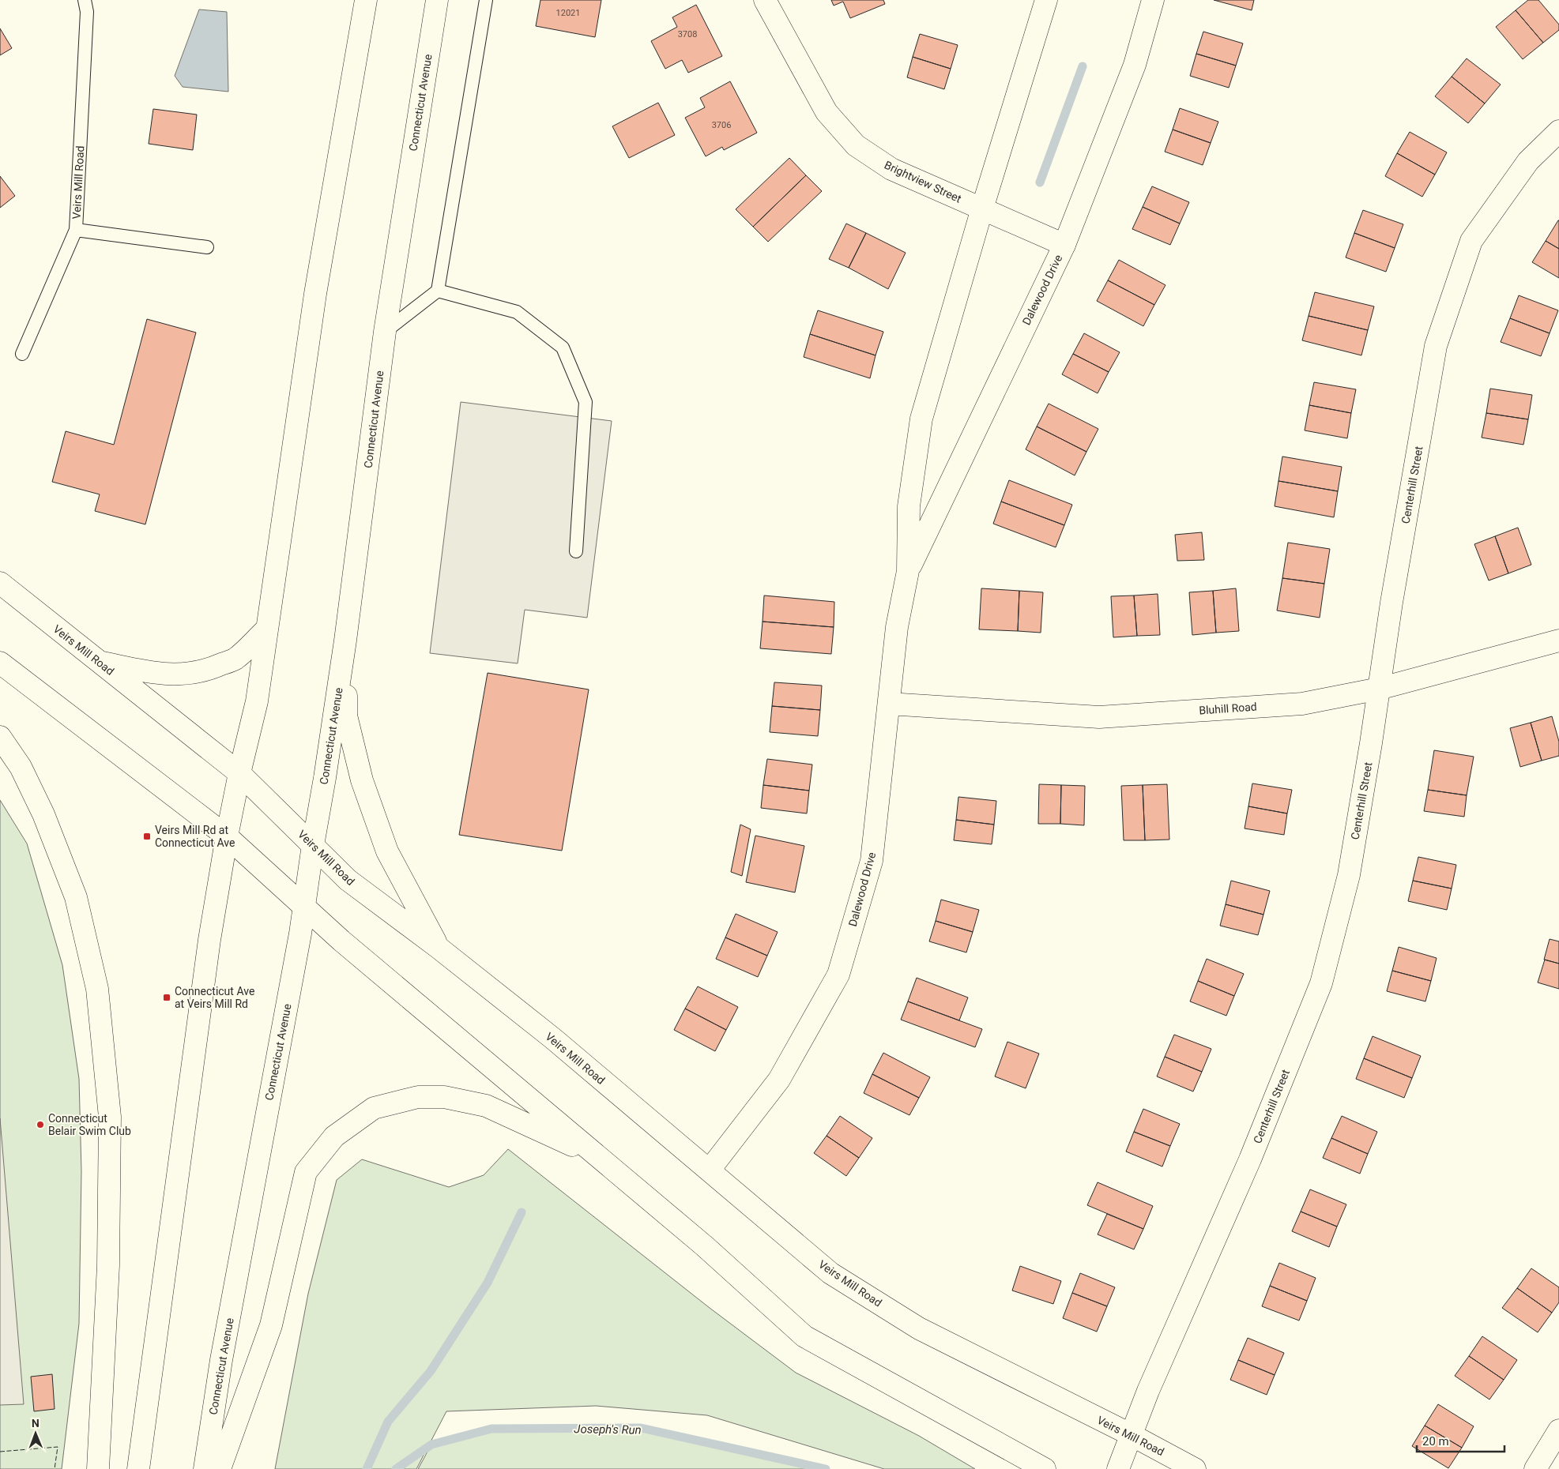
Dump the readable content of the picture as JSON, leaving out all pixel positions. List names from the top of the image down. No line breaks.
{"streets":{"main road":["Connecticut Avenue","Brightview Street","Veirs Mill Road","Dalewood Drive","Centerhill Street","Bluhill Road"]},"crossings":[["Connecticut Avenue","Veirs Mill Road"],["Brightview Street","Dalewood Drive"],["Veirs Mill Road","Dalewood Drive"],["Veirs Mill Road","Centerhill Street"],["Dalewood Drive","Bluhill Road"],["Centerhill Street","Bluhill Road"]],"water":["Joseph's Run"],"places":{"transit":["Veirs Mill Rd at Connecticut Ave","Connecticut Ave at Veirs Mill Rd"],"other":["Connecticut Belair Swim Club"]},"house_numbers":["12021","3708","3706"],"scale_bar":"20 m","north":"top"}
